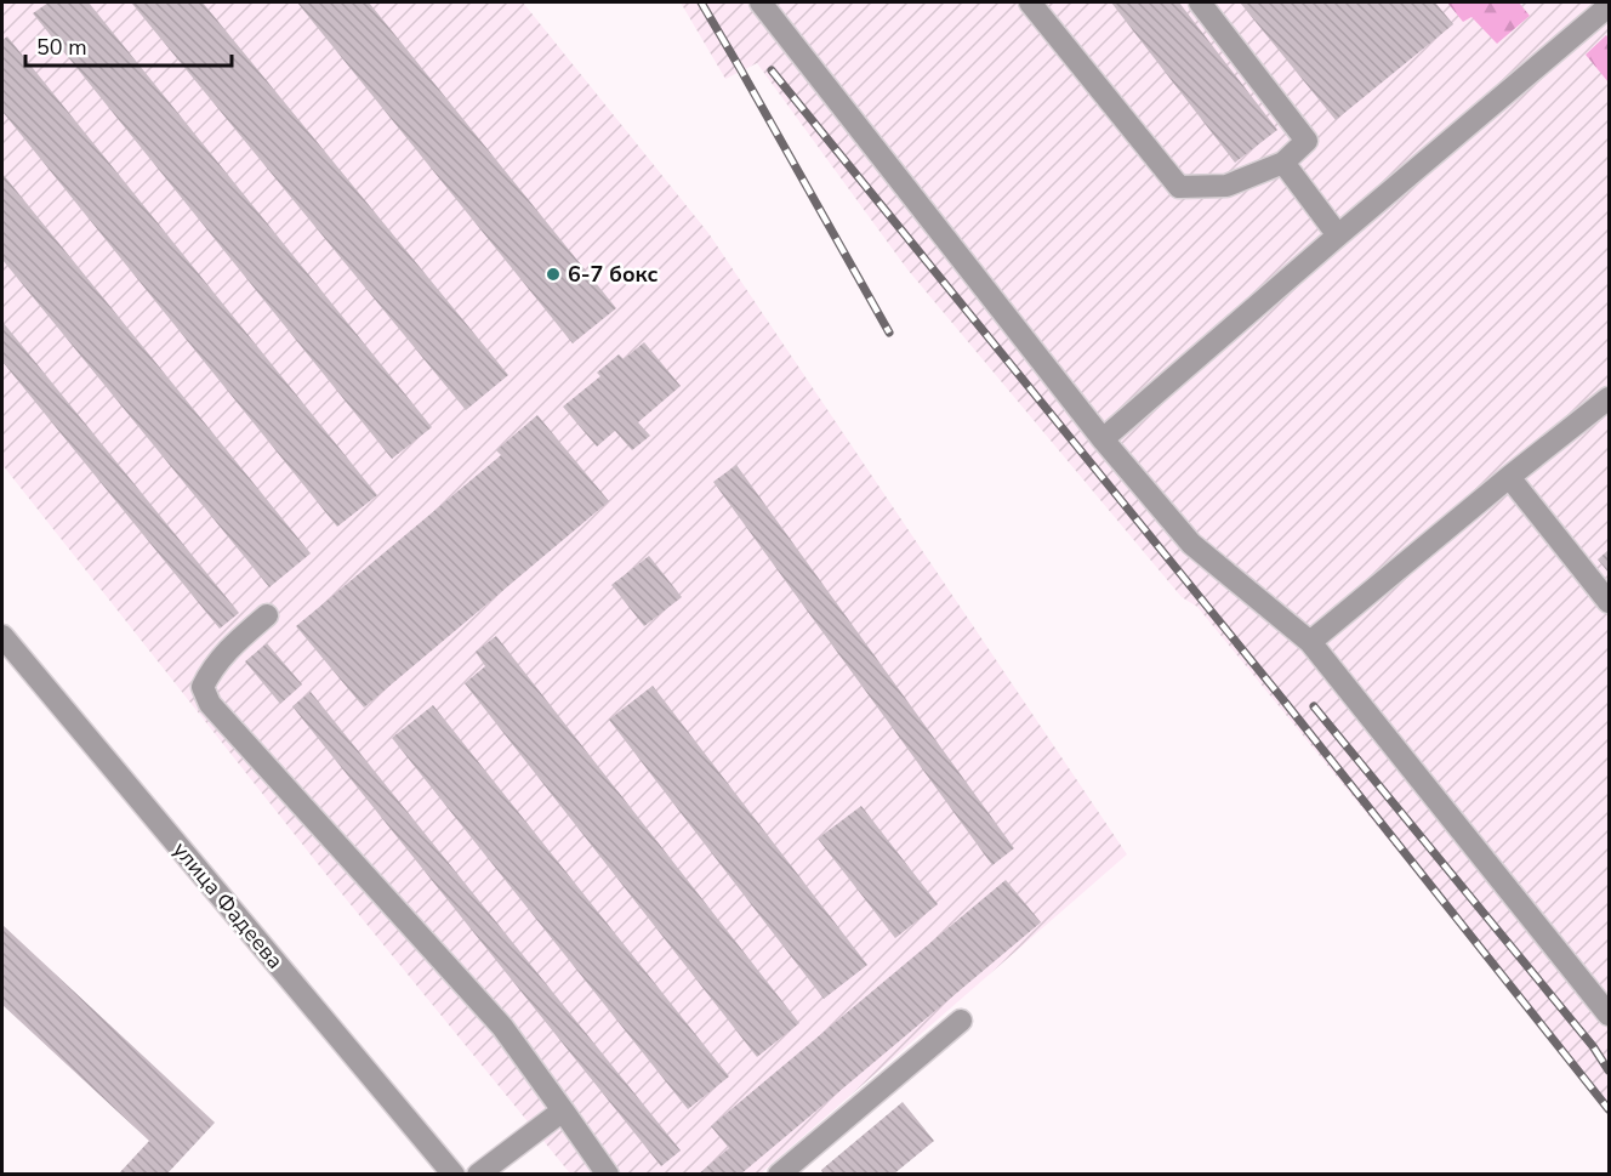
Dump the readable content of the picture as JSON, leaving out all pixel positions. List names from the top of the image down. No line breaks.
{"streets":{"street":["улица Фадеева"]},"places":["6-7 бокс"],"scale_bar":"50 m"}
